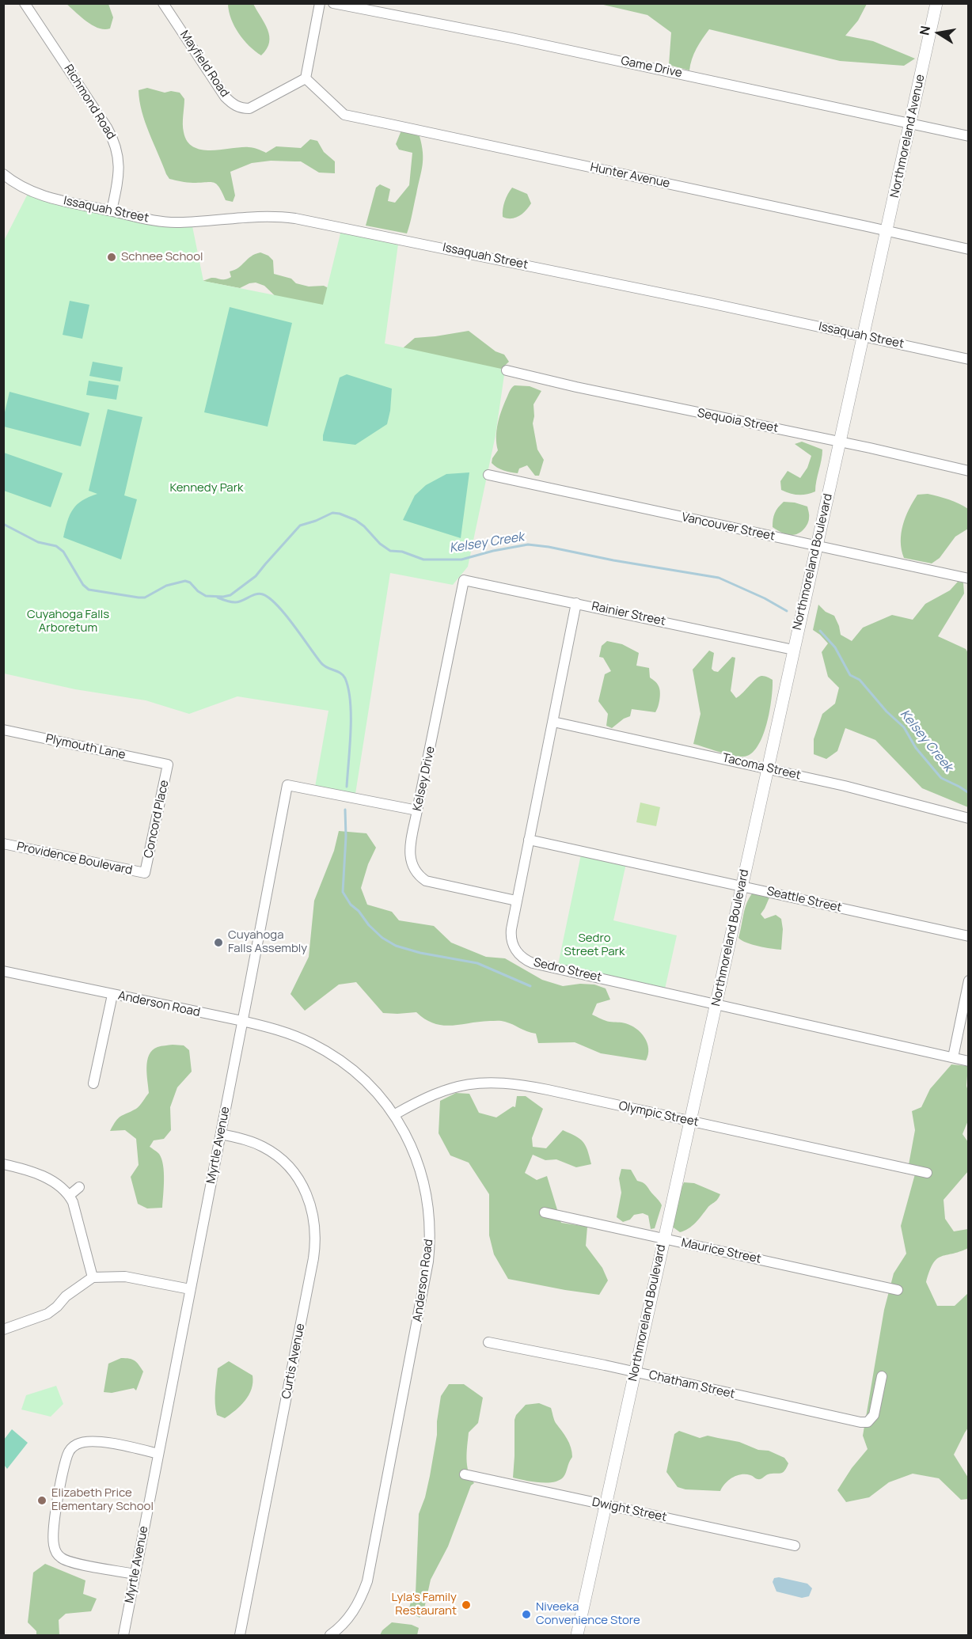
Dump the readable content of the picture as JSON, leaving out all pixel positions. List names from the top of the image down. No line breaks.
{"streets":{"street":["Mayfield Road","Game Drive","Richmond Road","Northmoreland Avenue","Hunter Avenue","Issaquah Street","Sequoia Street","Vancouver Street","Northmoreland Boulevard","Rainier Street","Plymouth Lane","Tacoma Street","Kelsey Drive","Concord Place","Providence Boulevard","Seattle Street","Sedro Street","Anderson Road","Olympic Street","Myrtle Avenue","Maurice Street","Curtis Avenue","Chatham Street","Dwight Street"]},"crossings":[["Mayfield Road","Hunter Avenue"],["Game Drive","Northmoreland Avenue"],["Richmond Road","Issaquah Street"],["Northmoreland Avenue","Hunter Avenue"],["Northmoreland Avenue","Northmoreland Boulevard"],["Hunter Avenue","Northmoreland Boulevard"],["Issaquah Street","Northmoreland Boulevard"],["Sequoia Street","Northmoreland Boulevard"],["Vancouver Street","Northmoreland Boulevard"],["Northmoreland Boulevard","Rainier Street"],["Northmoreland Boulevard","Tacoma Street"],["Northmoreland Boulevard","Seattle Street"],["Northmoreland Boulevard","Sedro Street"],["Northmoreland Boulevard","Olympic Street"],["Northmoreland Boulevard","Maurice Street"],["Northmoreland Boulevard","Chatham Street"],["Northmoreland Boulevard","Dwight Street"],["Rainier Street","Kelsey Drive"],["Rainier Street","Sedro Street"],["Plymouth Lane","Concord Place"],["Tacoma Street","Sedro Street"],["Kelsey Drive","Sedro Street"],["Kelsey Drive","Myrtle Avenue"],["Concord Place","Providence Boulevard"],["Seattle Street","Sedro Street"],["Anderson Road","Olympic Street"],["Anderson Road","Myrtle Avenue"],["Myrtle Avenue","Curtis Avenue"]],"water":["Kelsey Creek"],"parks":["Kennedy Park","Cuyahoga Falls Arboretum","Sedro Street Park"],"places":["Schnee School","Cuyahoga Falls Assembly","Elizabeth Price Elementary School","Lyla's Family Restaurant","Niveeka Convenience Store"],"north":"left"}
